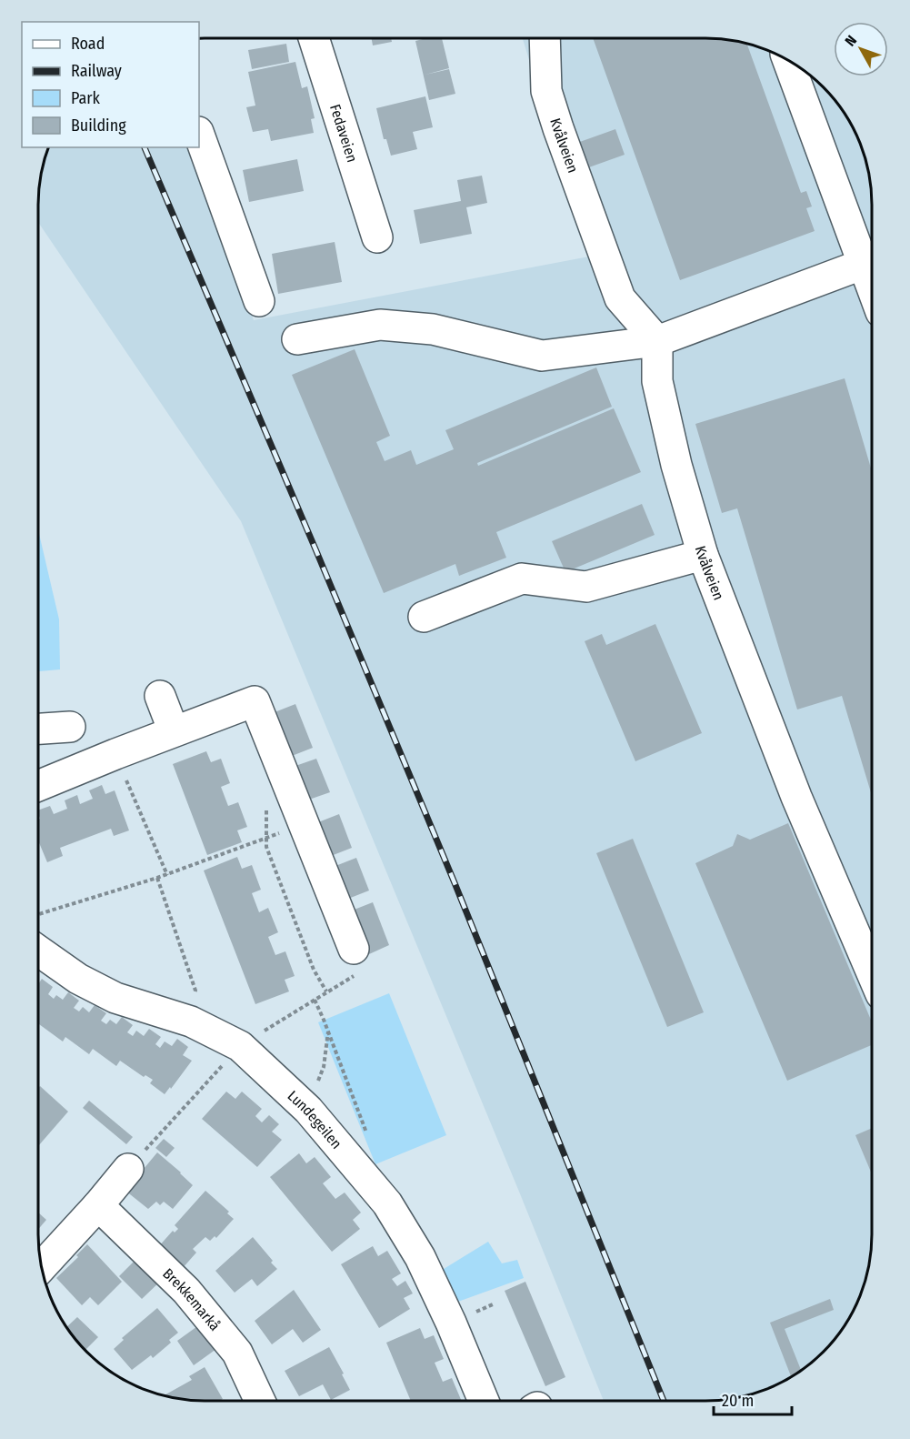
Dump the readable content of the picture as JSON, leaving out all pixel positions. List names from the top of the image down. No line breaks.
{"streets":{"street":["Fedaveien","Kvålveien","Lundegeilen","Brekkemarkå"]},"legend":["Road","Railway","Park","Building"],"scale_bar":"20 m","north":"top left"}
